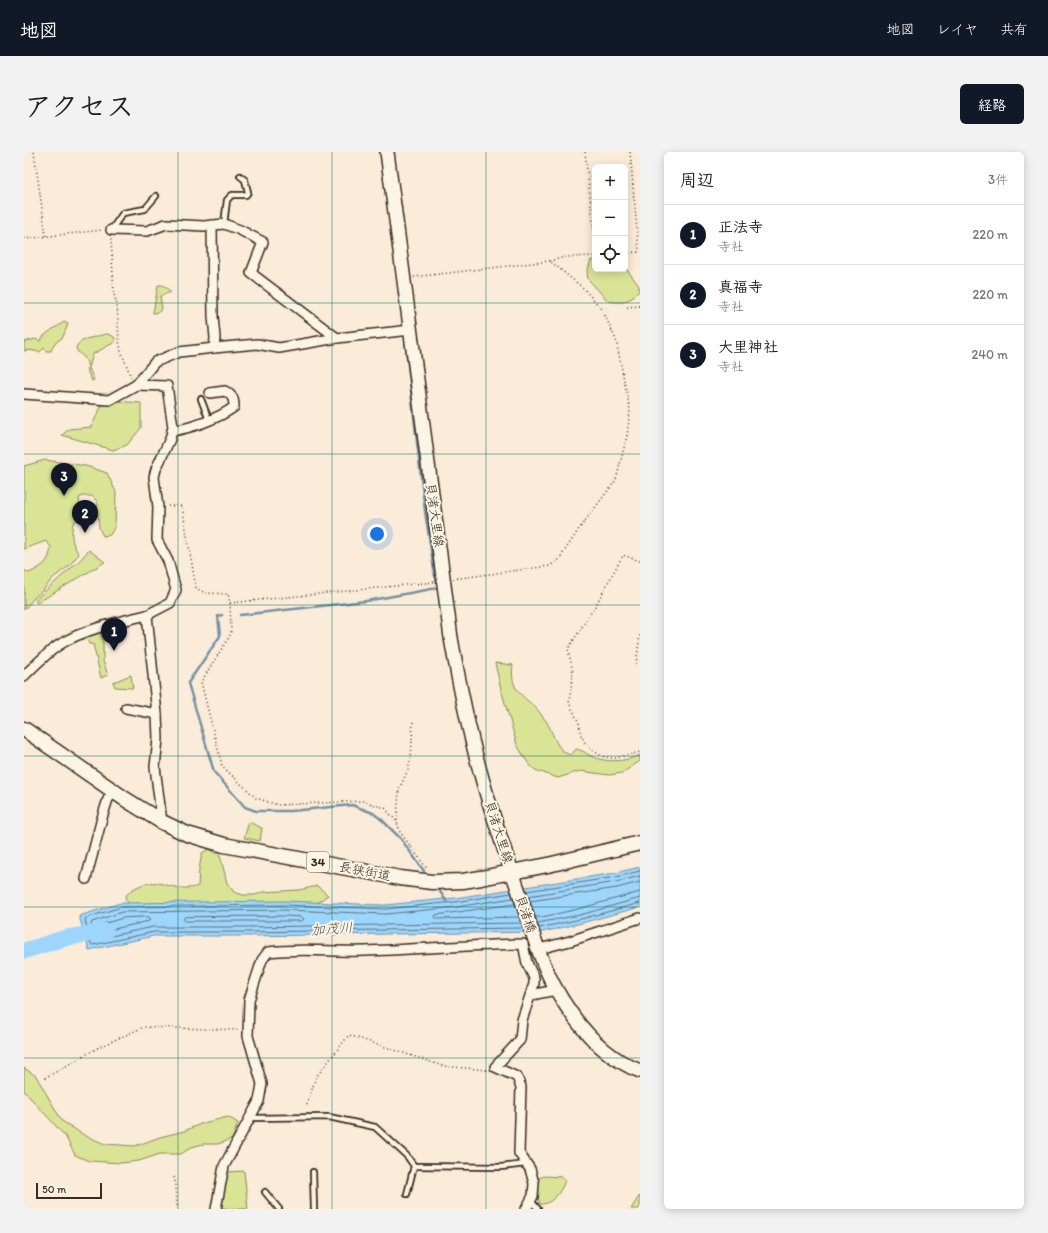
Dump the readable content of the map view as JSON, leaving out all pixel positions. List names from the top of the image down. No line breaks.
{"streets":{"main road":["34","長狭街道"],"street":["貝渚大里線","貝渚橋"]},"crossings":[["貝渚大里線","長狭街道"],["貝渚大里線","貝渚橋"],["長狭街道","貝渚橋"]],"water":["加茂川"],"scale_bar":"50 m","page":{"header":"地図","nav":["地図","レイヤ","共有"],"title":"アクセス","buttons":"経路","heading":["周辺","3件"],"map_buttons":["+","−"],"list":[{"mark":"1","name":"正法寺","note":"寺社","value":"220 m"},{"mark":"2","name":"真福寺","note":"寺社","value":"220 m"},{"mark":"3","name":"大里神社","note":"寺社","value":"240 m"}],"pins":["3","2","1"],"scale":"50 m"}}
